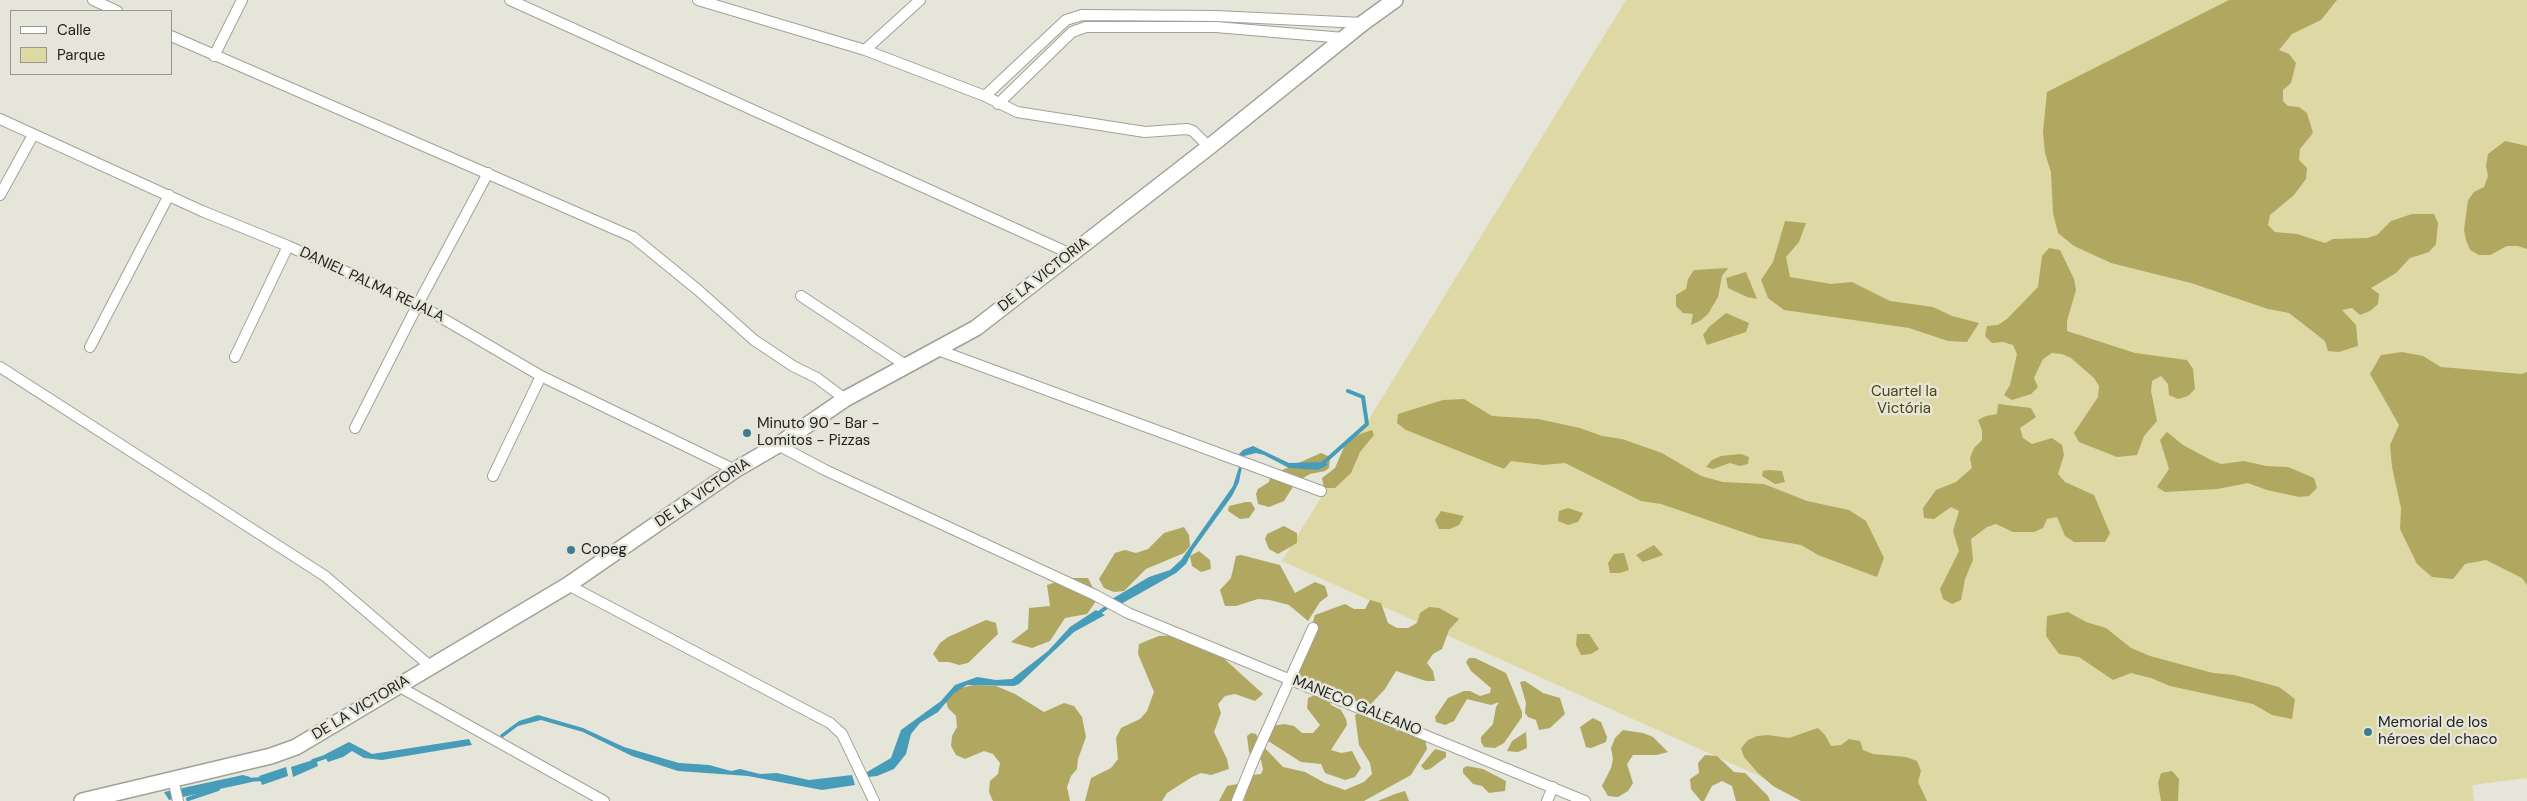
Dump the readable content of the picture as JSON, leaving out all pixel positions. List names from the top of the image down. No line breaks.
{"streets":{"main road":["DE LA VICTORIA"],"street":["DANIEL PALMA REJALA","MANECO GALEANO"]},"crossings":[["DE LA VICTORIA","DANIEL PALMA REJALA"],["DE LA VICTORIA","MANECO GALEANO"]],"parks":["Cuartel la Victória"],"places":["Minuto 90 - Bar - Lomitos - Pizzas","Copeg","Memorial de los héroes del chaco"],"legend":["Calle","Parque"]}
